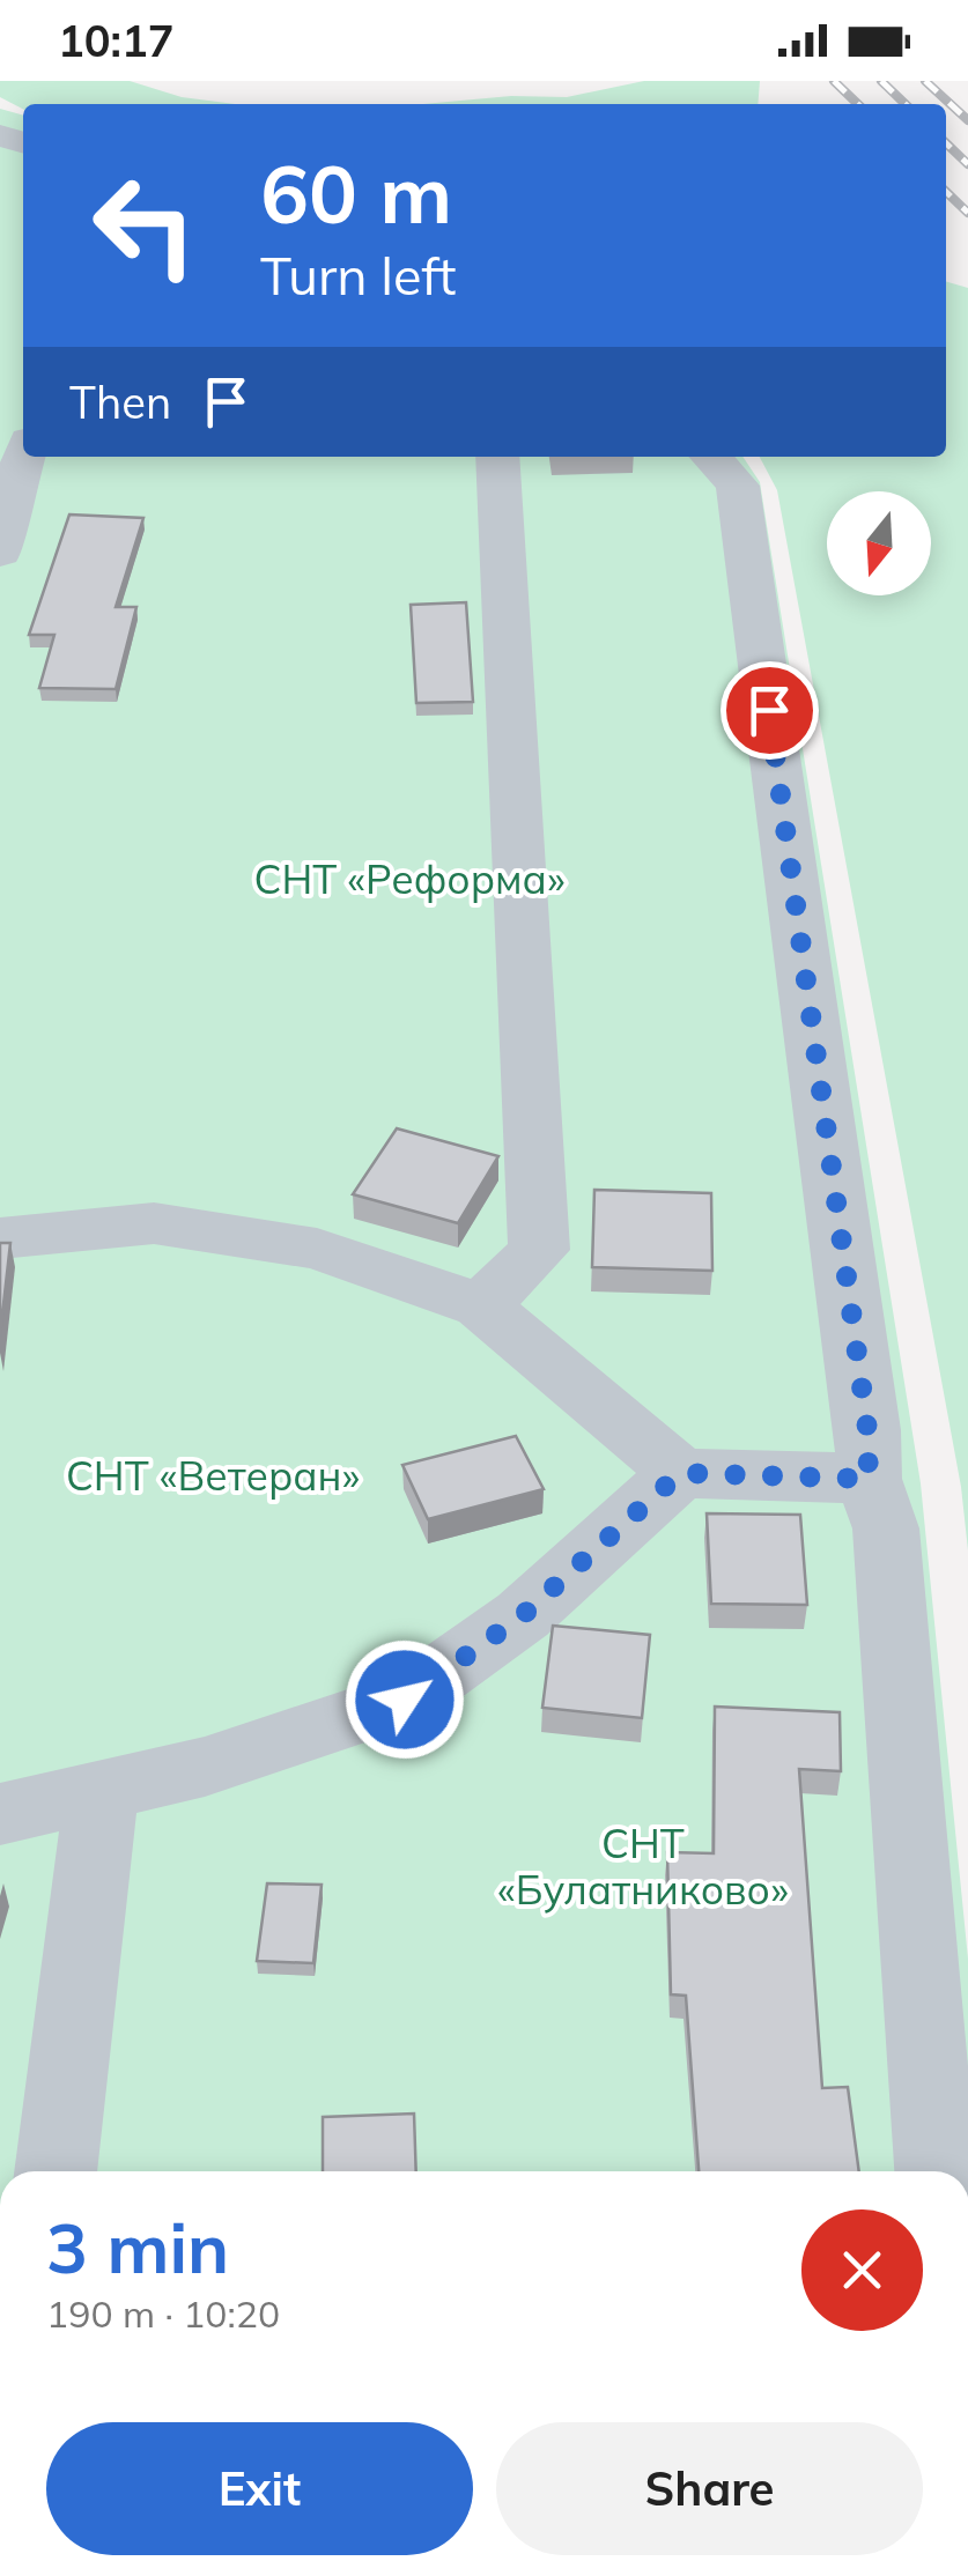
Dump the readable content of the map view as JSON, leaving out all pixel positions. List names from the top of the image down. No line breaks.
{"parks":["СНТ «Реформа»","СНТ «Ветеран»","СНТ «Булатниково»"],"north":"bottom","page":{"status":"10:17","turn":["60 m","Turn left"],"then":"Then","heading":["3 min","190 m · 10:20"],"buttons":["Exit","Share"]}}
